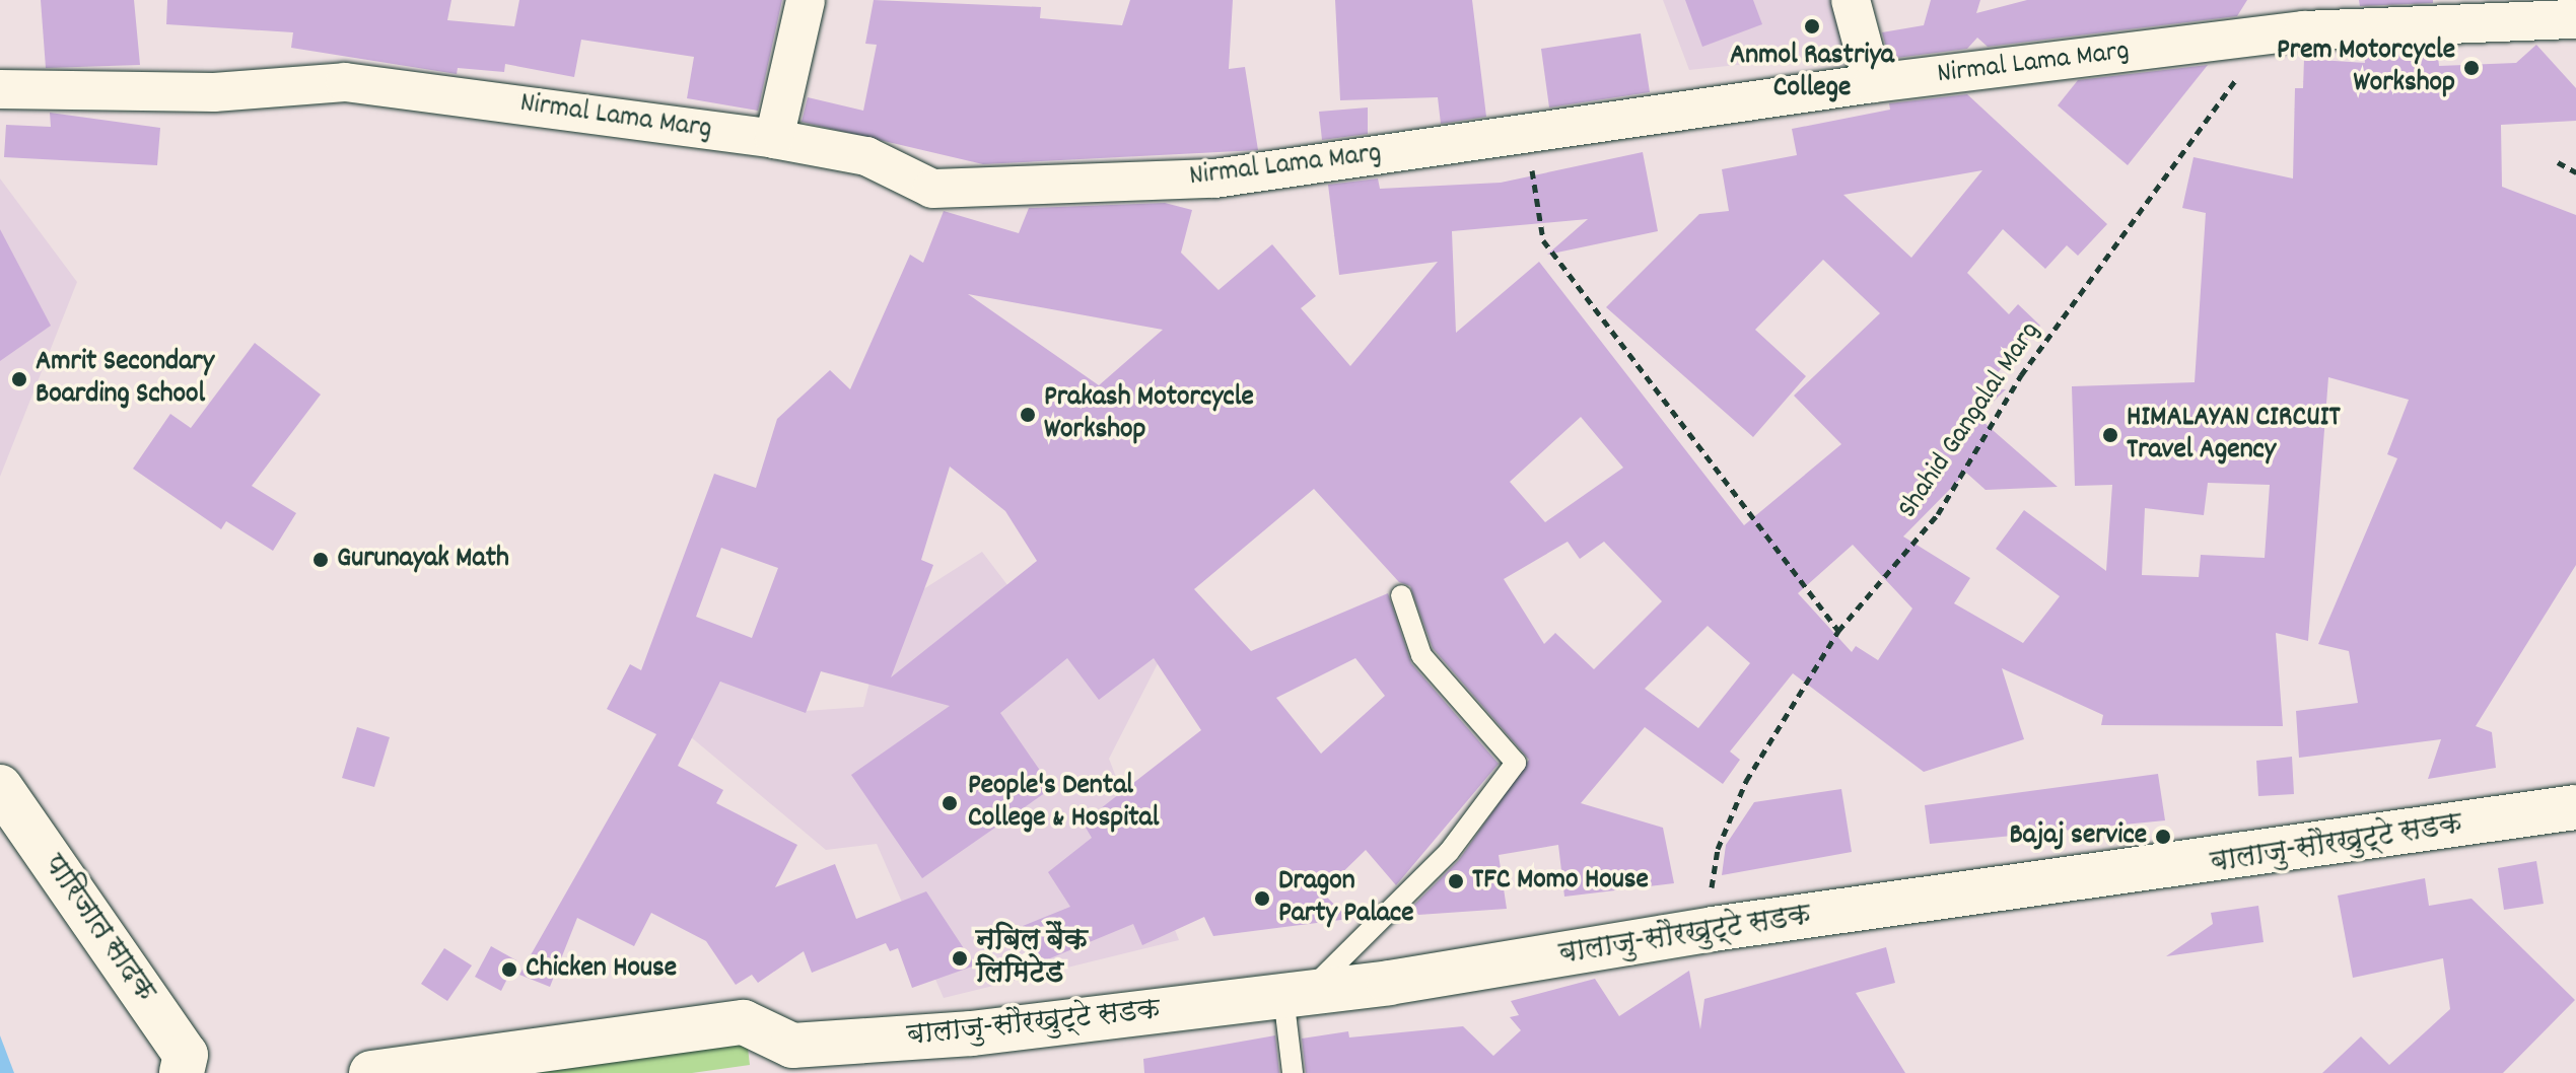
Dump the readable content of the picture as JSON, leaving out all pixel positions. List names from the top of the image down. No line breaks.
{"streets":{"main road":["बालाजु-सौरखुट्टे सडक","पारिजात सादक"],"street":["Nirmal Lama Marg"],"path":["Shahid Gangalal Marg"]},"crossings":[["Nirmal Lama Marg","Shahid Gangalal Marg"],["Shahid Gangalal Marg","बालाजु-सौरखुट्टे सडक"]],"places":["Anmol Rastriya College","Prem Motorcycle Workshop","Amrit Secondary Boarding School","Prakash Motorcycle Workshop","HIMALAYAN CIRCUIT Travel Agency","Gurunayak Math","People's Dental College & Hospital","Bajaj service","TFC Momo House","Dragon Party Palace","नबिल बैंक लिमिटेड","Chicken House"]}
